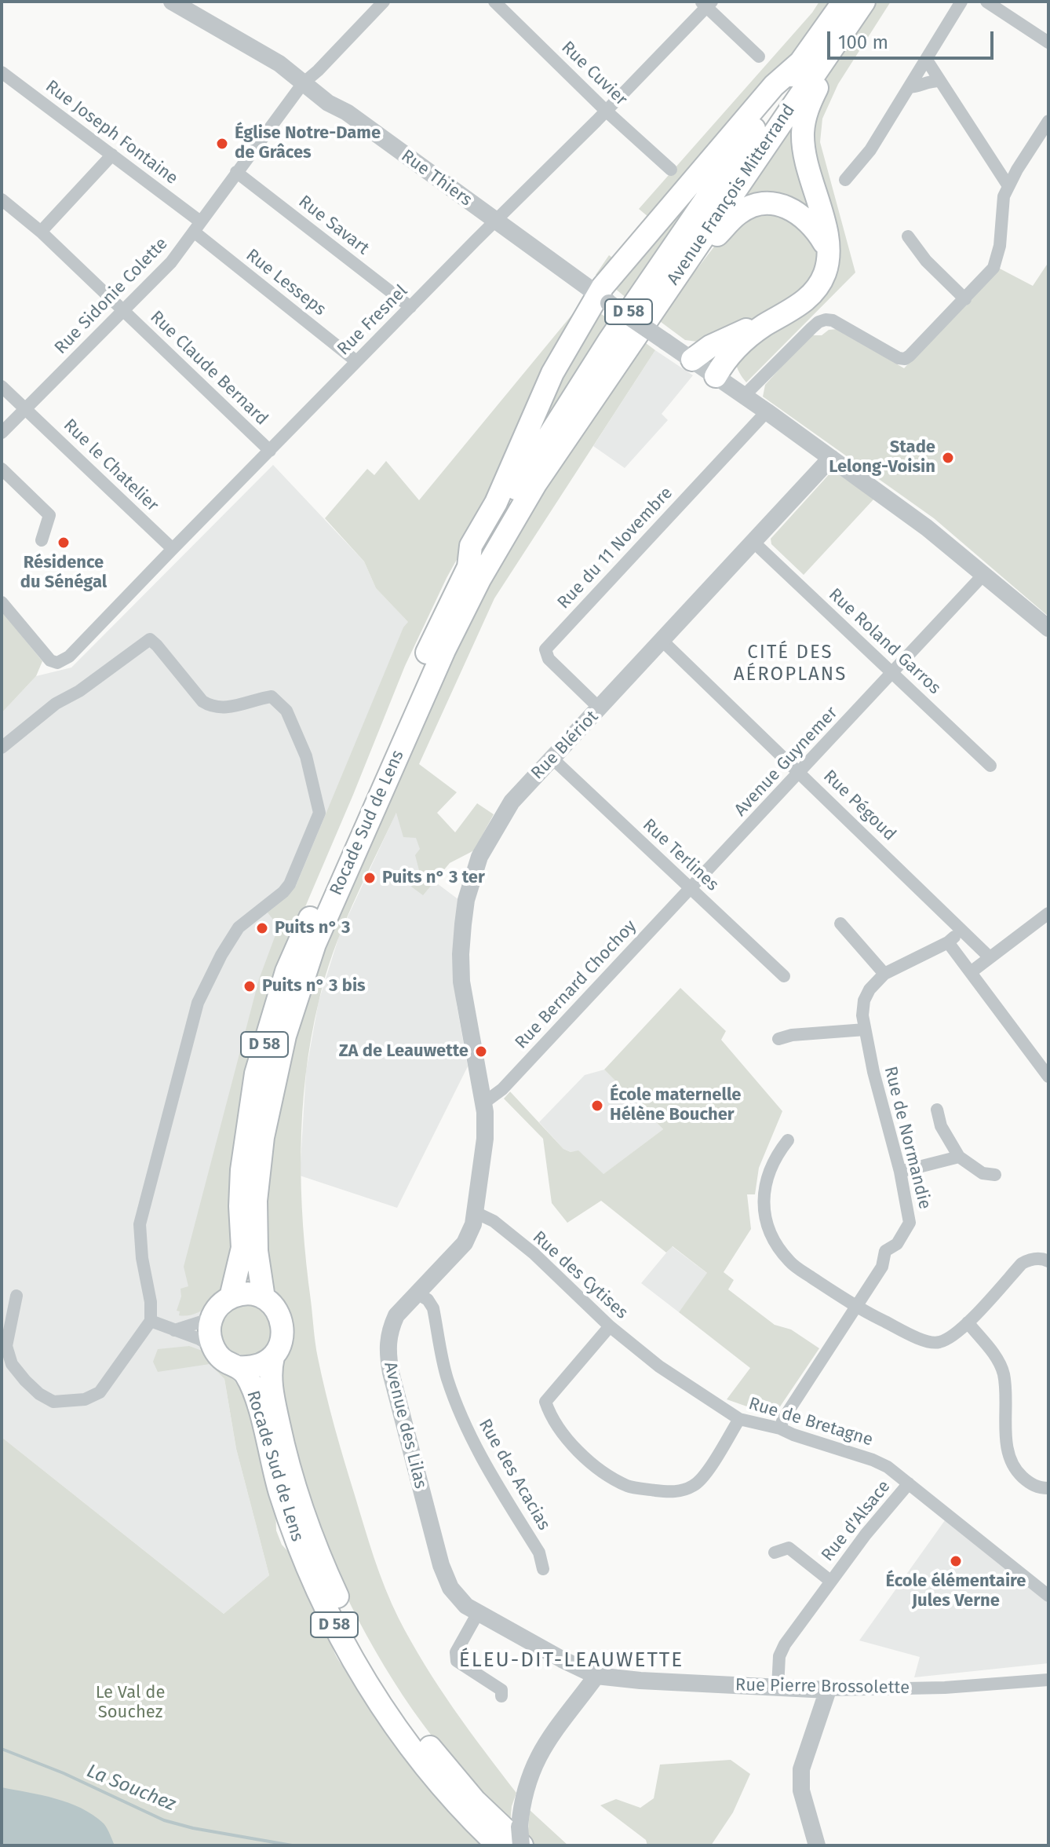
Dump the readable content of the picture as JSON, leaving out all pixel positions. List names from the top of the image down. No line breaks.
{"streets":{"highway":["Avenue François Mitterrand","D 58","Rocade Sud de Lens"],"street":["Rue Cuvier","Rue Joseph Fontaine","Rue Thiers","Rue Savart","Rue Lesseps","Rue Sidonie Colette","Rue Fresnel","Rue Claude Bernard","Rue le Chatelier","Rue du 11 Novembre","Rue Roland Garros","Rue Blériot","Avenue Guynemer","Rue Pégoud","Rue Terlines","Rue Bernard Chochoy","Rue de Normandie","Rue des Cytises","Rue de Bretagne","Avenue des Lilas","Rue des Acacias","Rue d'Alsace","Rue Pierre Brossolette"]},"crossings":[["Rue Cuvier","Rue Fresnel"],["Rue Joseph Fontaine","Rue Lesseps"],["Rue Joseph Fontaine","Rue Sidonie Colette"],["Rue Thiers","Rue Sidonie Colette"],["Rue Thiers","Rue Fresnel"],["Rue Thiers","Rue du 11 Novembre"],["Rue Thiers","Rue Blériot"],["Rue Thiers","Avenue Guynemer"],["Avenue François Mitterrand","Rocade Sud de Lens"],["Rue Savart","Rue Sidonie Colette"],["Rue Savart","Rue Fresnel"],["Rue Lesseps","Rue Sidonie Colette"],["Rue Lesseps","Rue Fresnel"],["Rue Sidonie Colette","Rue Claude Bernard"],["Rue Sidonie Colette","Rue le Chatelier"],["Rue Fresnel","Rue Claude Bernard"],["Rue Fresnel","Rue le Chatelier"],["Rue du 11 Novembre","Rue Blériot"],["Rue Roland Garros","Rue Blériot"],["Rue Roland Garros","Avenue Guynemer"],["Rue Blériot","Rue Pégoud"],["Rue Blériot","Rue Terlines"],["Rue Blériot","Rue Bernard Chochoy"],["Rue Blériot","Avenue des Lilas"],["Avenue Guynemer","Rue Pégoud"],["Avenue Guynemer","Rue Terlines"],["Avenue Guynemer","Rue Bernard Chochoy"],["Rue Terlines","Rue Bernard Chochoy"],["Rue Bernard Chochoy","Avenue des Lilas"],["Rue de Normandie","Rue de Bretagne"],["Rue des Cytises","Rue de Bretagne"],["Rue des Cytises","Avenue des Lilas"],["Rue de Bretagne","Rue d'Alsace"],["Avenue des Lilas","Rue des Acacias"],["Avenue des Lilas","Rue Pierre Brossolette"],["Rue d'Alsace","Rue Pierre Brossolette"]],"districts":["CITÉ DES AÉROPLANS","ÉLEU-DIT-LEAUWETTE"],"water":["La Souchez"],"parks":["Le Val de Souchez"],"places":["Église Notre-Dame de Grâces","Stade Lelong-Voisin","Résidence du Sénégal","Puits n° 3 ter","Puits n° 3","Puits n° 3 bis","ZA de Leauwette","École maternelle Hélène Boucher","École élémentaire Jules Verne"],"scale_bar":"100 m"}
